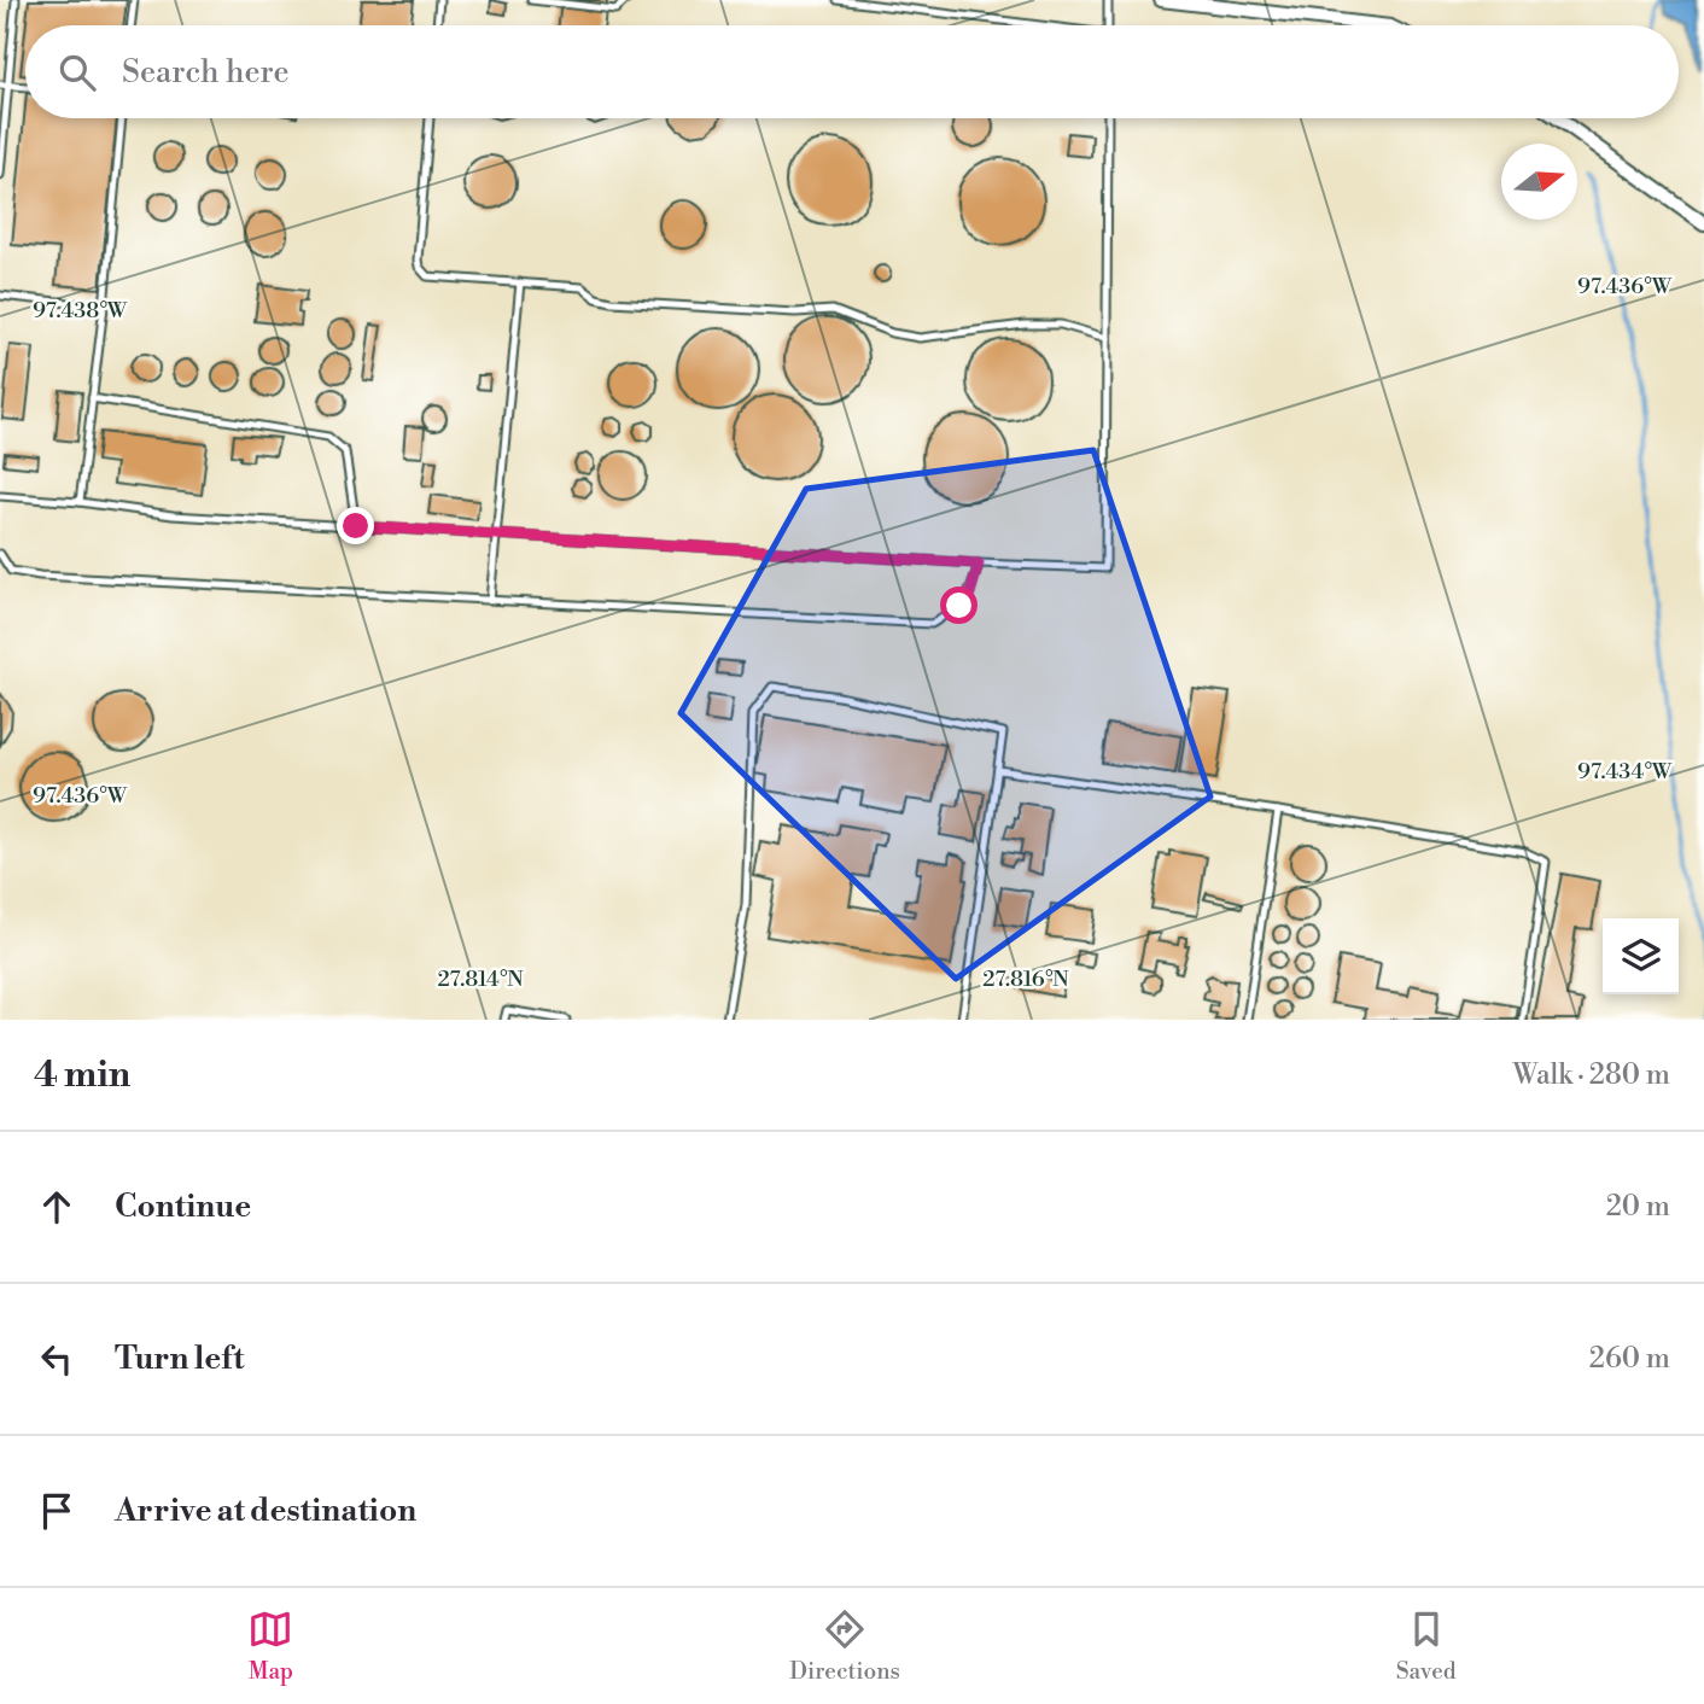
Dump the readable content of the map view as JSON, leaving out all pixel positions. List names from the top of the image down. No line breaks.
{"north":"right","page":{"search":"Search here","heading":["4 min","Walk · 280 m"],"list":[["Continue","20 m"],["Turn left","260 m"],"Arrive at destination"],"nav":["Map","Directions","Saved"]},"coordinates":["97.436°W","97.438°W","97.434°W","27.814°N","27.816°N"]}
